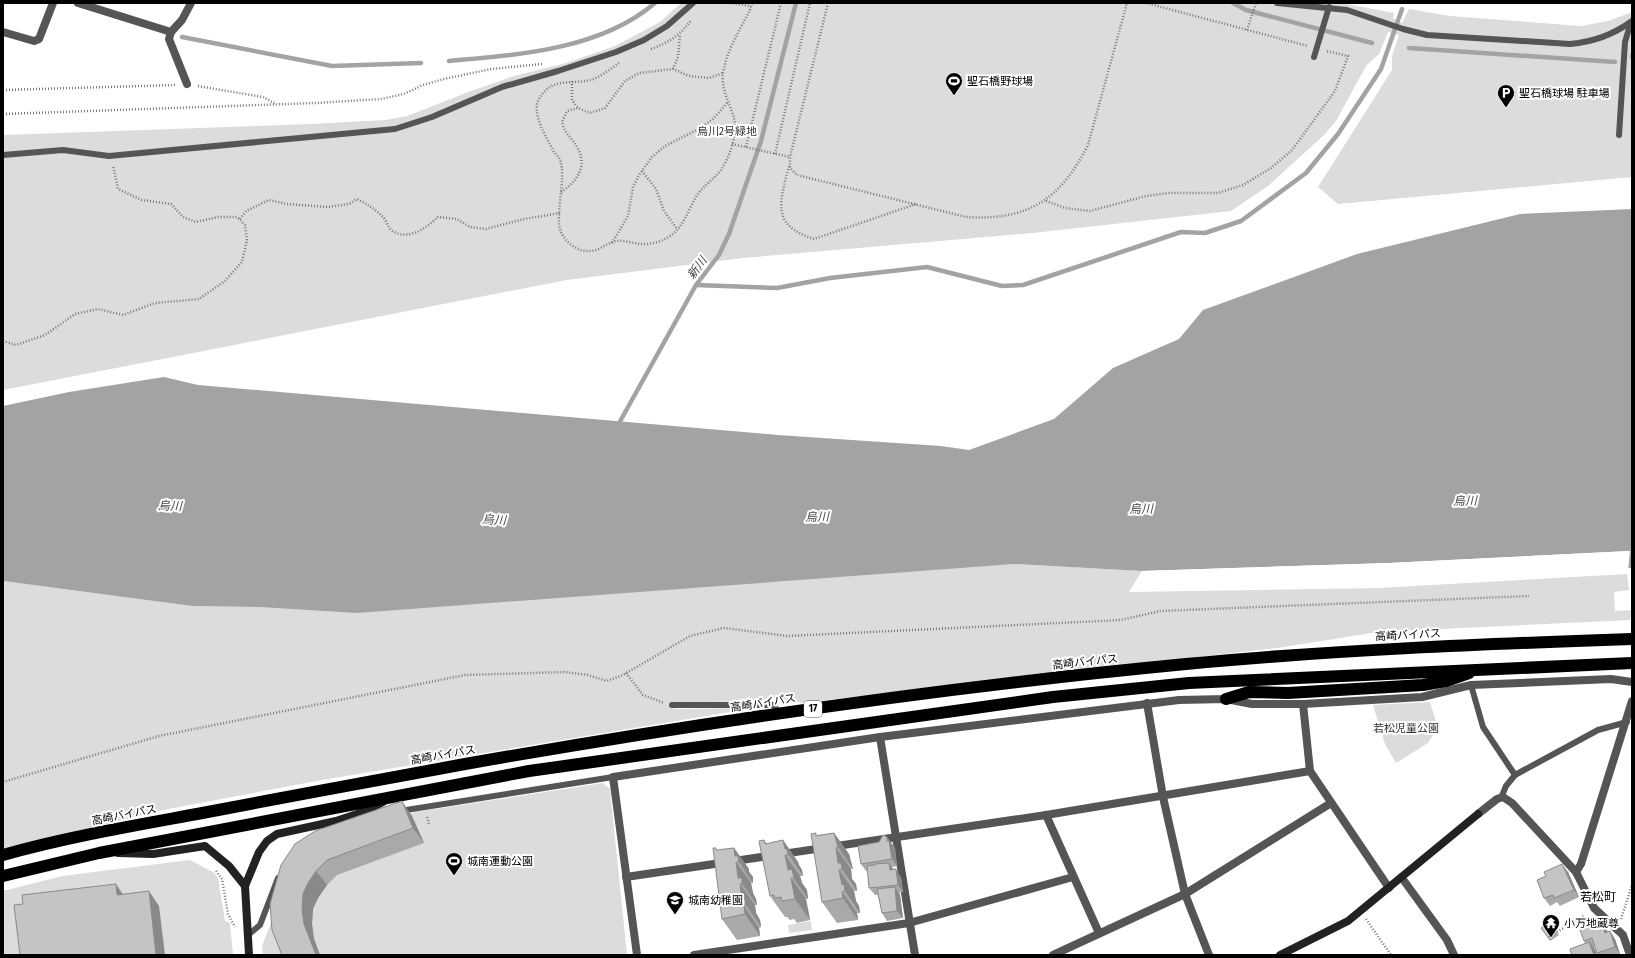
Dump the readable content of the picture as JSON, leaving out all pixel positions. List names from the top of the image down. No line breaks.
{"streets":{"highway":["高崎バイパス","17"]},"districts":["若松町"],"water":["新川","烏川"],"parks":["烏川2号緑地","若松児童公園"],"places":{"sports":["聖石橋野球場","城南運動公園"],"parking":["聖石橋球場 駐車場"],"school or university":["城南幼稚園"],"temple":["小万地蔵尊"]}}
